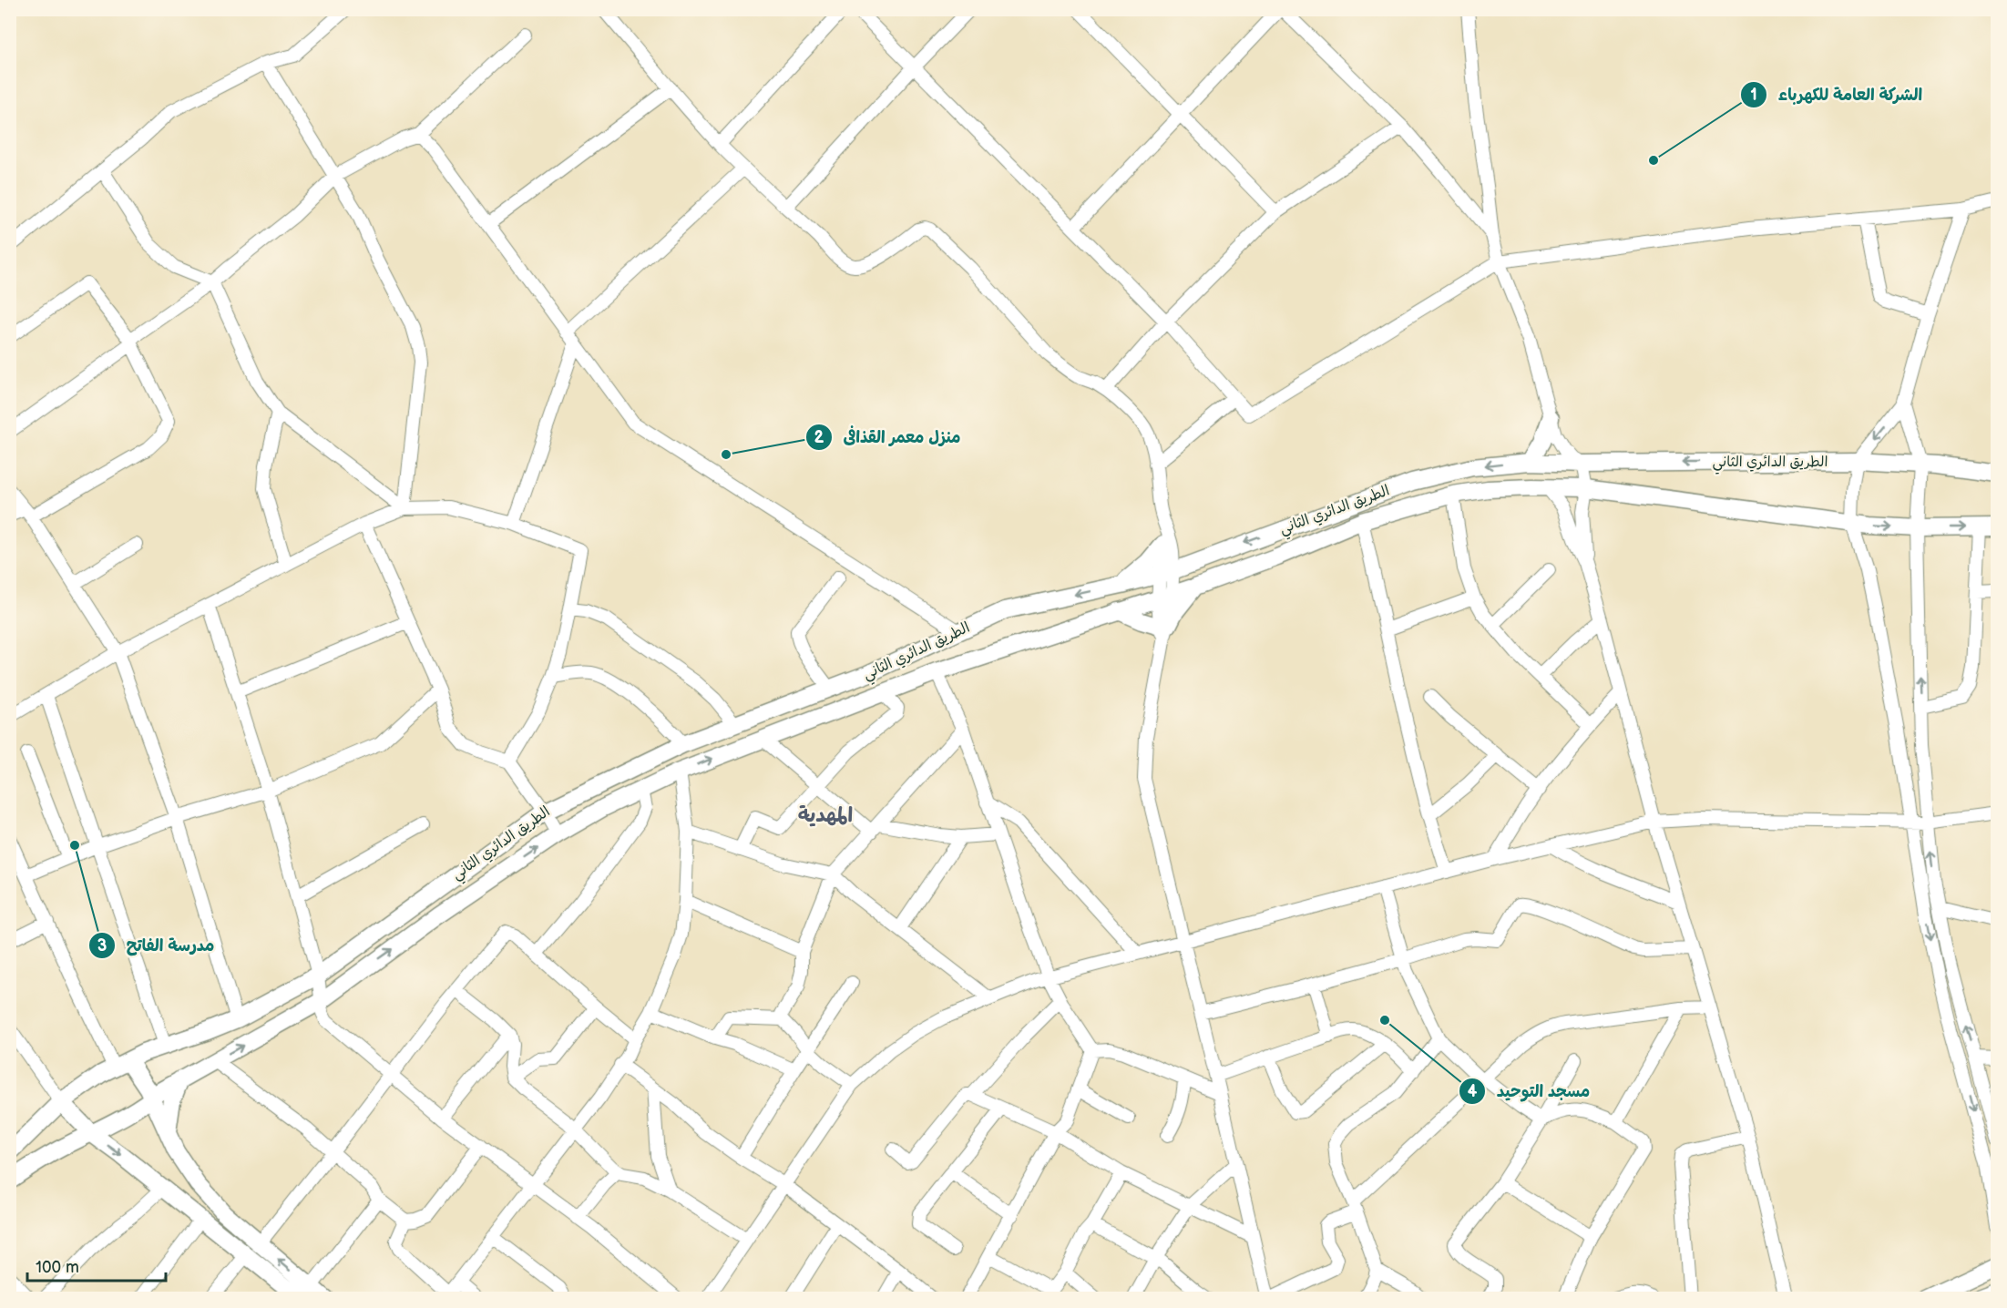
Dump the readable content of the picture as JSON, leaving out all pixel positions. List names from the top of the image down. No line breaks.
{"streets":{"main road":["الطريق الدائري الثاني"]},"districts":["المهدية"],"places":["الشركة العامة للكهرباء","منزل معمر القذافى","مدرسة الفاتح","مسجد التوحيد"],"scale_bar":"100 m"}
